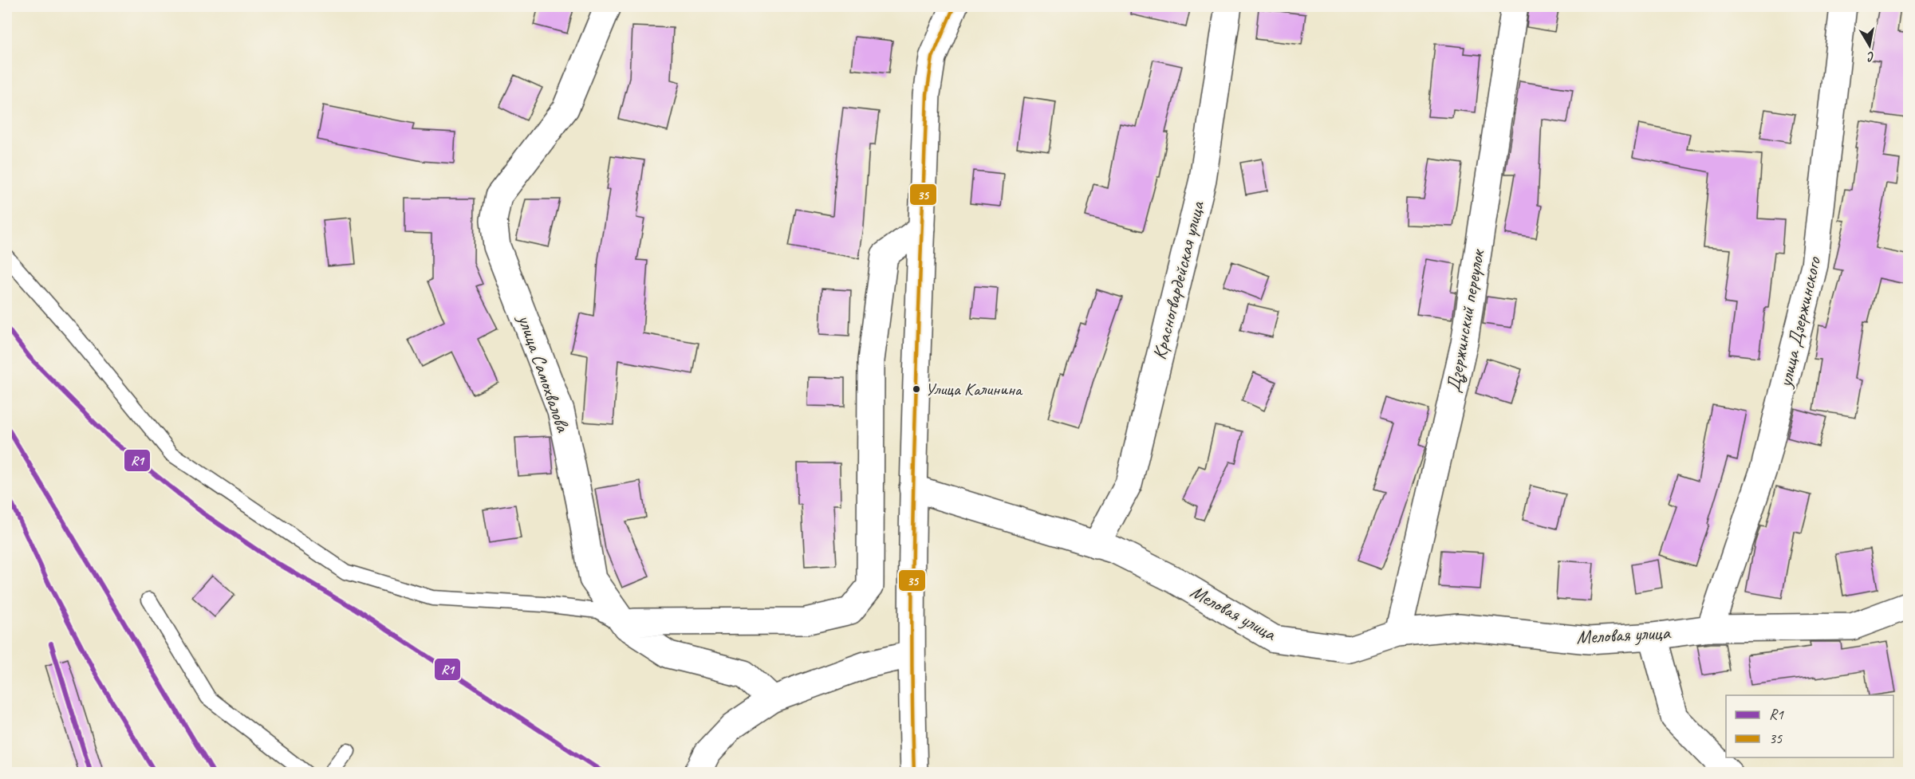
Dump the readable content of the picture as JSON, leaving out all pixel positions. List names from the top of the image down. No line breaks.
{"streets":{"street":["Красногвардейская улица","Дзержинский переулок","улица Дзержинского","улица Самохвалова","Меловая улица"]},"crossings":[["Красногвардейская улица","Меловая улица"],["Дзержинский переулок","Меловая улица"],["улица Дзержинского","Меловая улица"]],"places":["Улица Калинина"],"lines":["transit line 35","transit line R1"],"legend":["R1","35"],"north":"bottom"}
